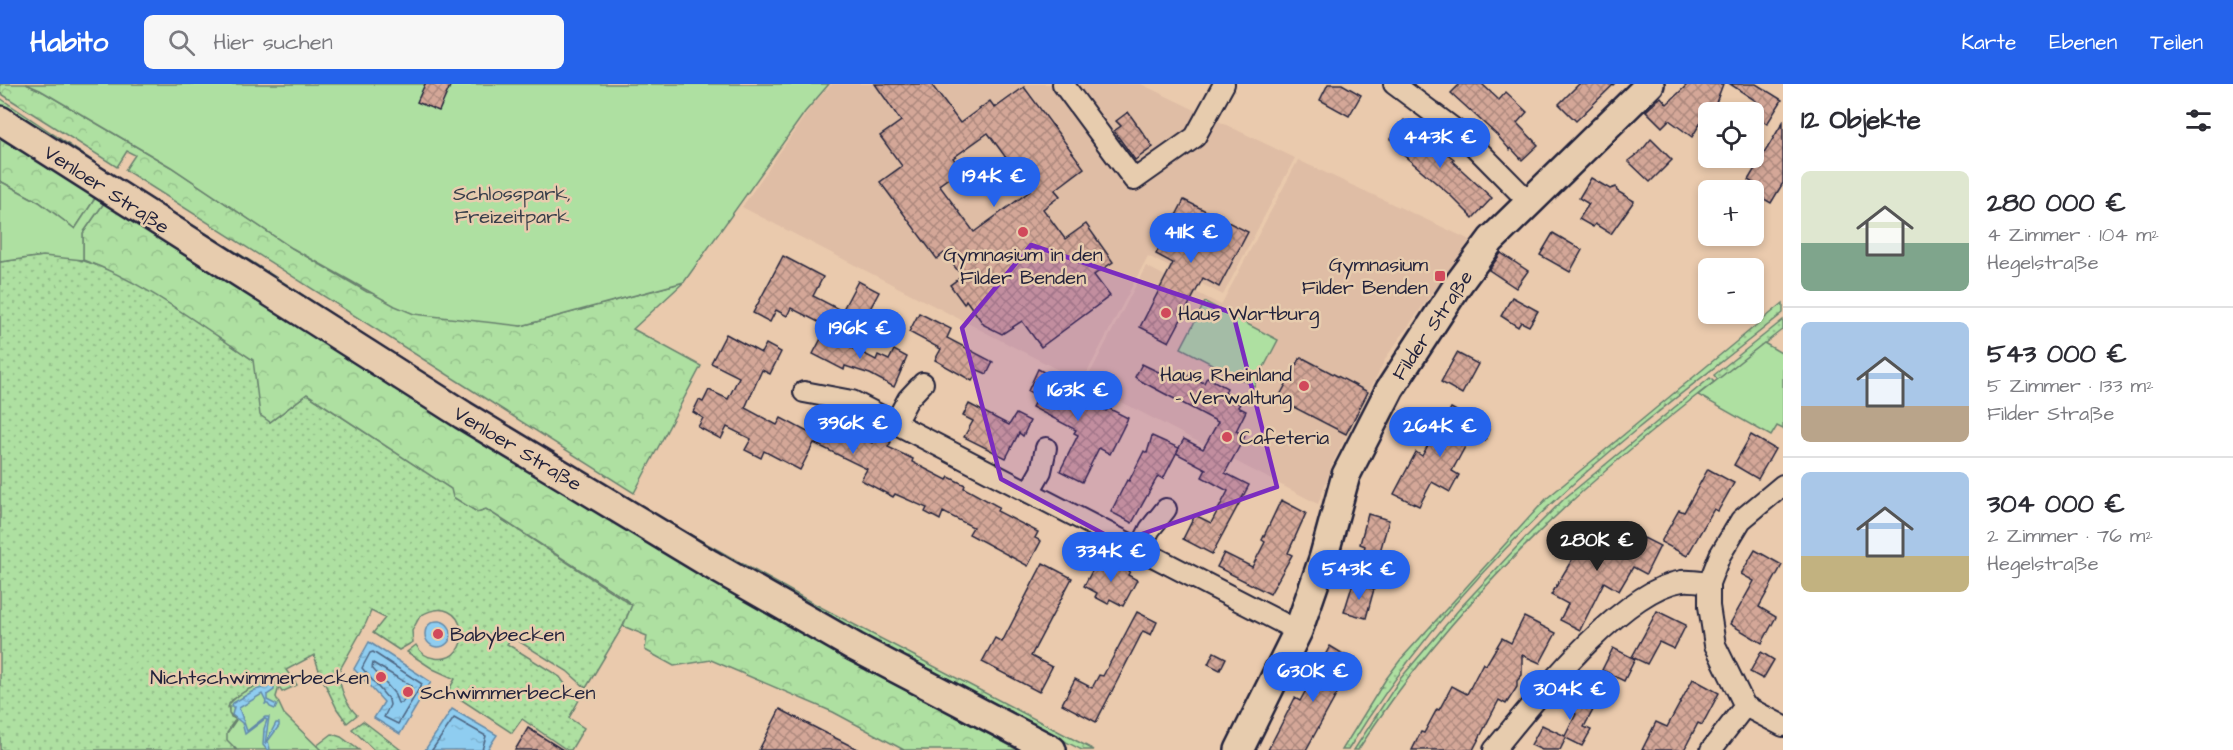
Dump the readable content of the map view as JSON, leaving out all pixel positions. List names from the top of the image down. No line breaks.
{"streets":{"main road":["Venloer Straße","Filder Straße"]},"parks":["Schlosspark, Freizeitpark"],"places":{"other":["Gymnasium in den Filder Benden","Haus Wartburg","Haus Rheinland - Verwaltung","Cafeteria","Babybecken","Nichtschwimmerbecken","Schwimmerbecken"],"transit":["Gymnasium Filder Benden"]},"page":{"header":"Habito","search":"Hier suchen","nav":["Karte","Ebenen","Teilen"],"heading":"12 Objekte","map_buttons":["+","−"],"price":["443K €","194K €","411K €","196K €","163K €","396K €","264K €","280K €","334K €","543K €","630K €","304K €"],"list":[{"name":"280 000 €","note":"4 Zimmer · 104 m² · Hegelstraße"},{"name":"543 000 €","note":"5 Zimmer · 133 m² · Filder Straße"},{"name":"304 000 €","note":"2 Zimmer · 76 m² · Hegelstraße"}]}}
